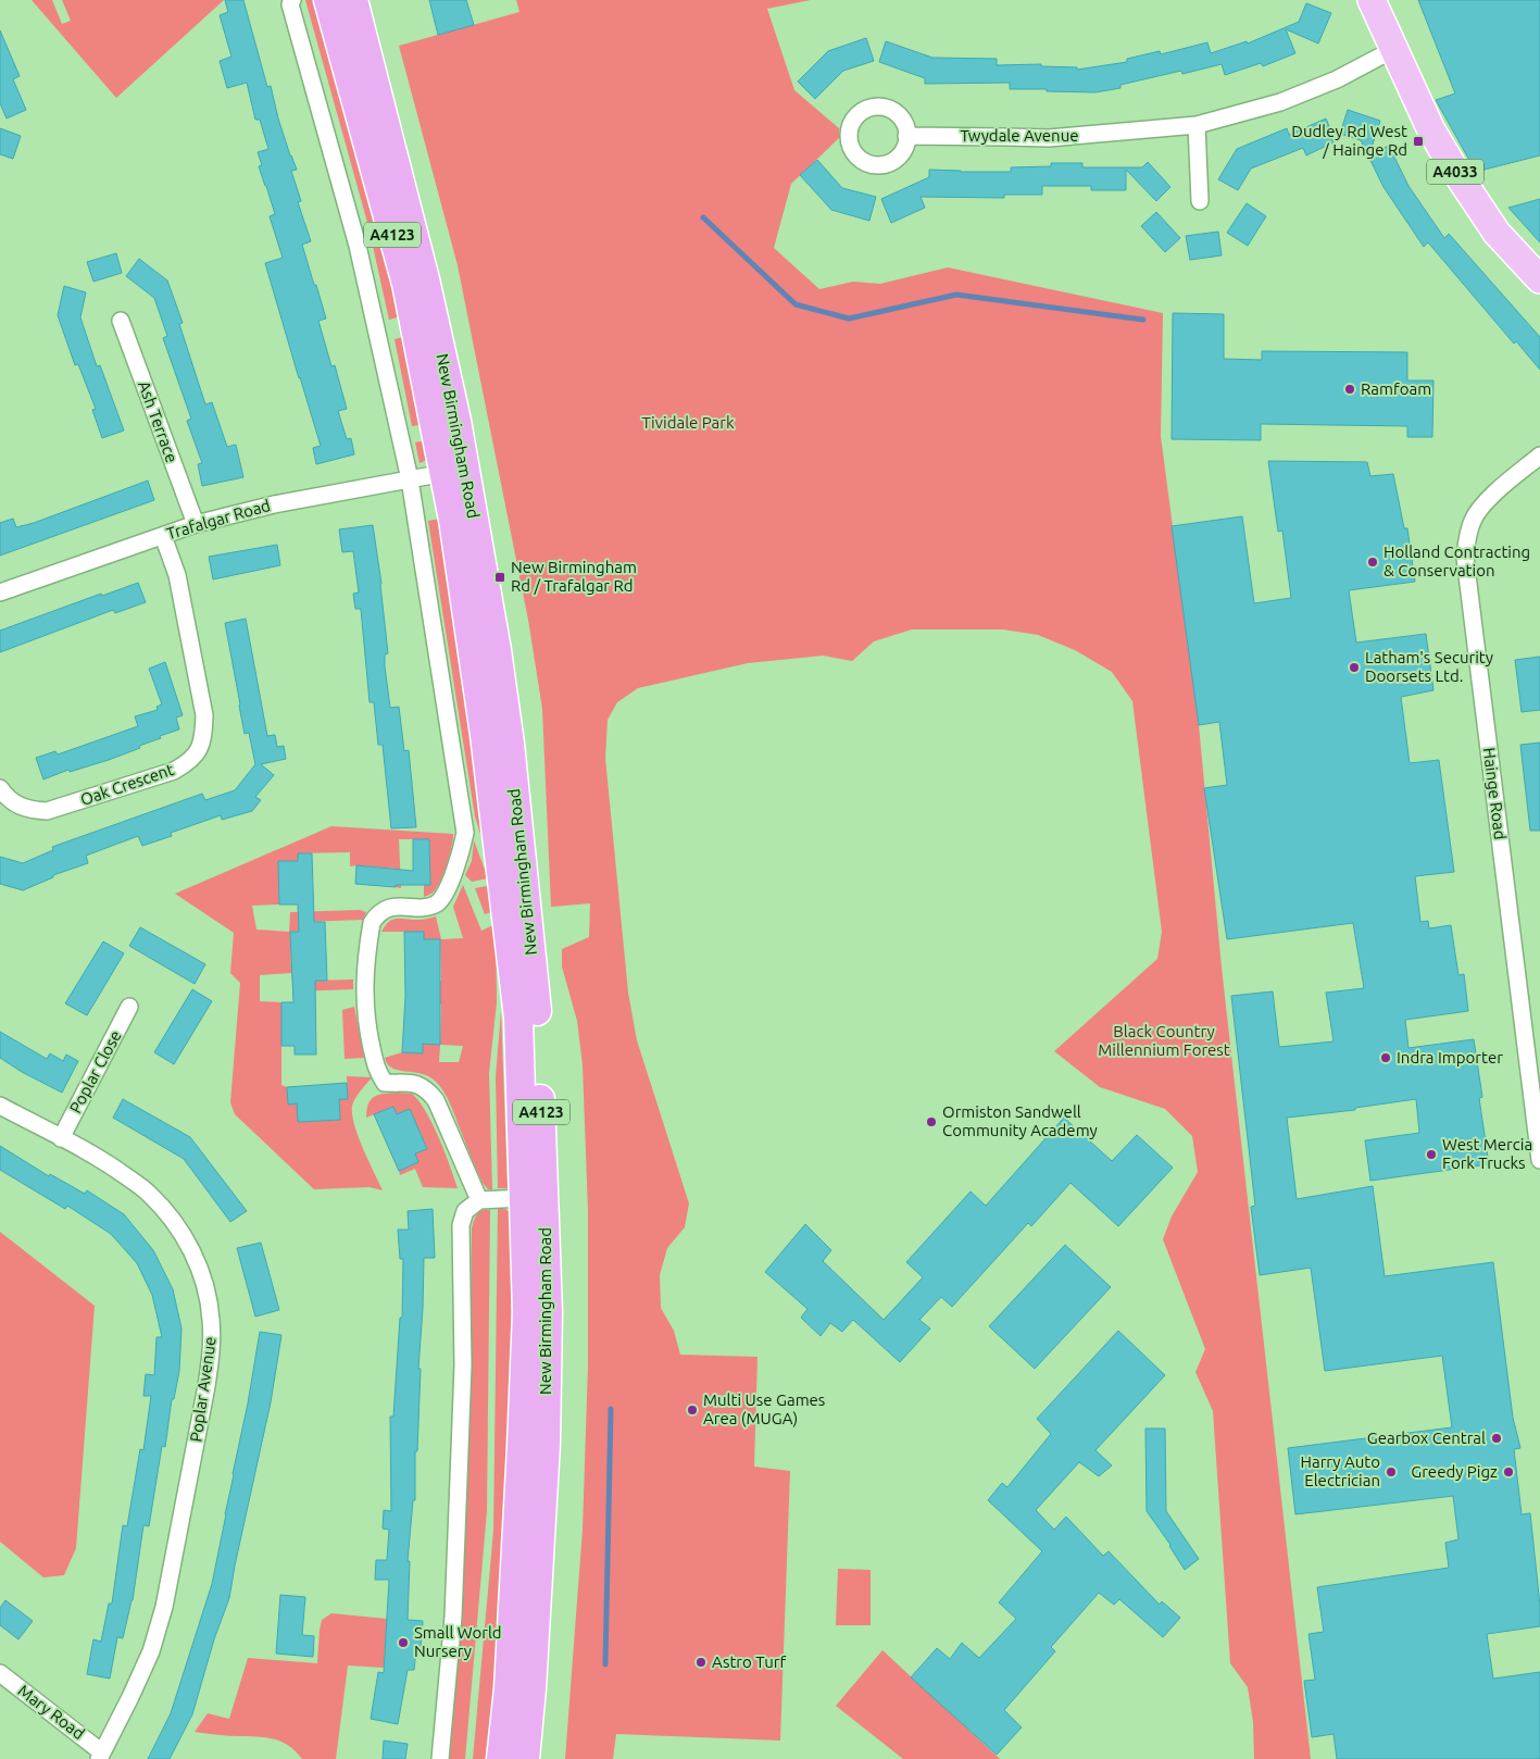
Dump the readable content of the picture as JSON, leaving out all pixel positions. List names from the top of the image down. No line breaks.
{"streets":{"highway":["A4123","New Birmingham Road"],"main road":["A4033"],"street":["Twydale Avenue","Ash Terrace","Trafalgar Road","Oak Crescent","Hainge Road","Poplar Close","Poplar Avenue","Mary Road"]},"crossings":[["Twydale Avenue","A4033"],["Ash Terrace","Trafalgar Road"],["New Birmingham Road","Trafalgar Road"],["Trafalgar Road","Oak Crescent"],["Poplar Close","Poplar Avenue"],["Poplar Avenue","Mary Road"]],"parks":["Tividale Park","Black Country Millennium Forest"],"places":{"transit":["Dudley Rd West / Hainge Rd","New Birmingham Rd / Trafalgar Rd"],"other":["Ramfoam","Holland Contracting & Conservation","Latham's Security Doorsets Ltd.","Indra Importer","Ormiston Sandwell Community Academy","West Mercia Fork Trucks","Multi Use Games Area (MUGA)","Gearbox Central","Harry Auto Electrician","Greedy Pigz","Small World Nursery","Astro Turf"]}}
